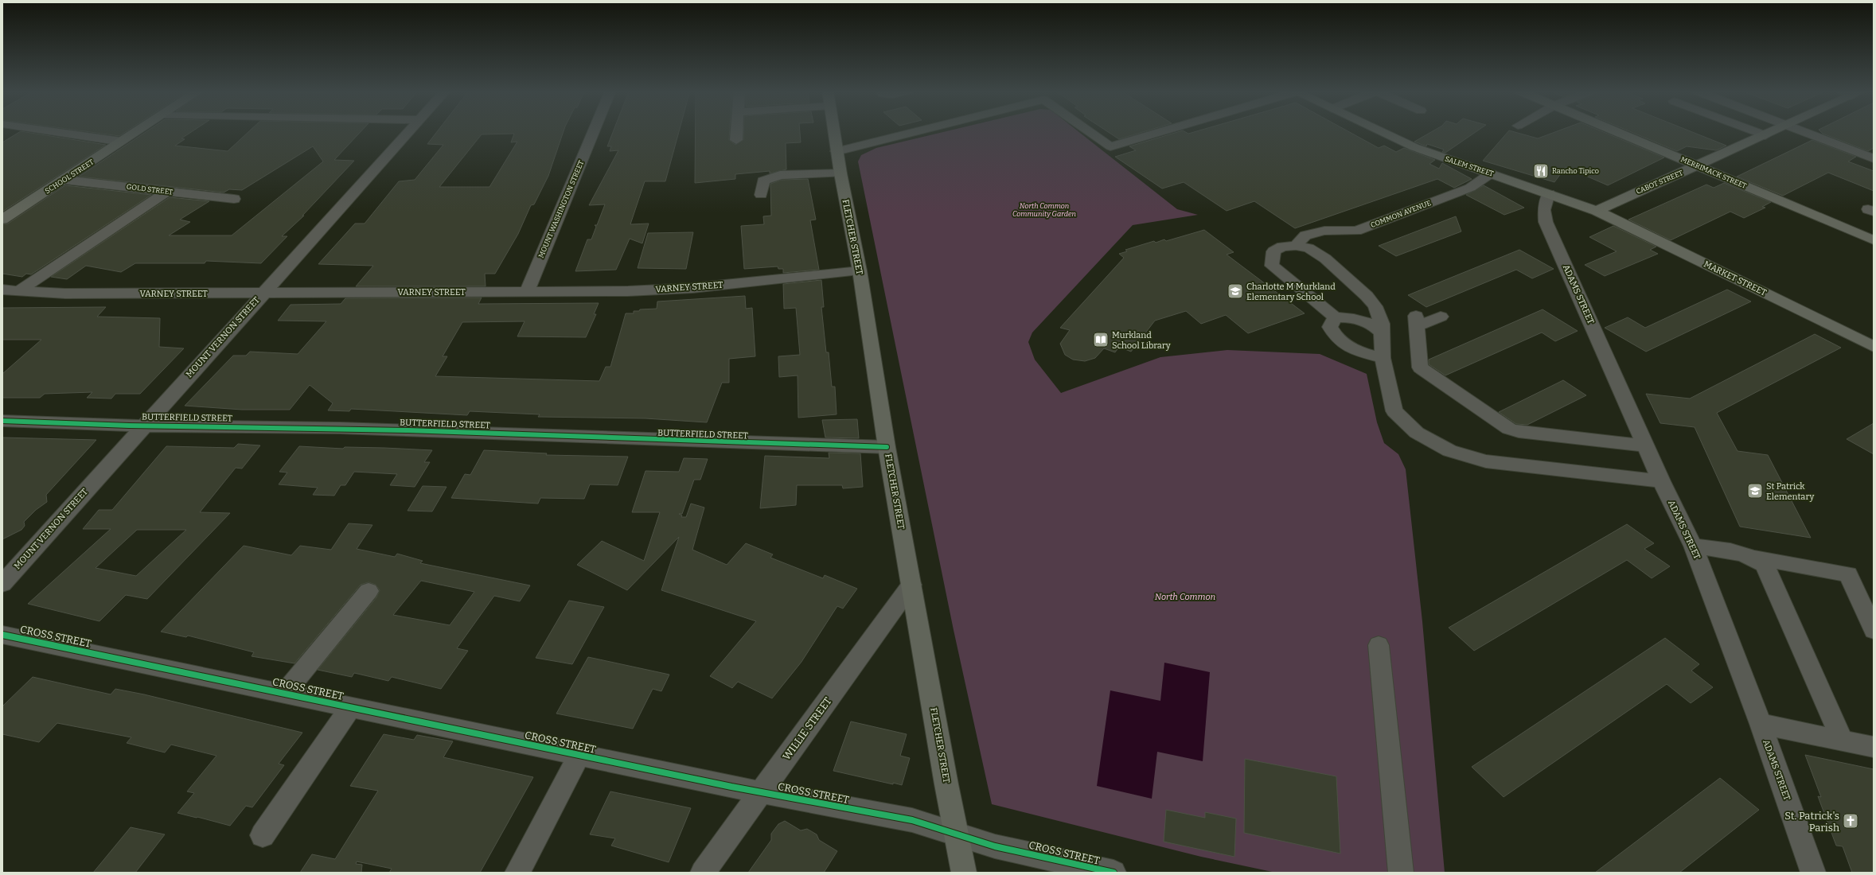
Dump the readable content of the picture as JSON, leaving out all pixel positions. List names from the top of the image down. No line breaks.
{"streets":{"main road":["SALEM STREET","MERRIMACK STREET","SCHOOL STREET","CABOT STREET","FLETCHER STREET","MARKET STREET"],"street":["GOLD STREET","MOUNT WASHINGTON STREET","COMMON AVENUE","VARNEY STREET","ADAMS STREET","MOUNT VERNON STREET","BUTTERFIELD STREET","CROSS STREET","WILLIE STREET"]},"crossings":[["SALEM STREET","CABOT STREET"],["SALEM STREET","COMMON AVENUE"],["SALEM STREET","MARKET STREET"],["SALEM STREET","ADAMS STREET"],["MERRIMACK STREET","CABOT STREET"],["SCHOOL STREET","GOLD STREET"],["CABOT STREET","MARKET STREET"],["MOUNT WASHINGTON STREET","VARNEY STREET"],["FLETCHER STREET","VARNEY STREET"],["FLETCHER STREET","BUTTERFIELD STREET"],["FLETCHER STREET","CROSS STREET"],["FLETCHER STREET","WILLIE STREET"],["VARNEY STREET","MOUNT VERNON STREET"],["MOUNT VERNON STREET","BUTTERFIELD STREET"],["CROSS STREET","WILLIE STREET"]],"parks":["North Common Community Garden","North Common"],"places":{"restaurant":["Rancho Tipico"],"school or university":["Charlotte M Murkland Elementary School","St Patrick Elementary"],"library":["Murkland School Library"],"church":["St. Patrick's Parish"]}}
